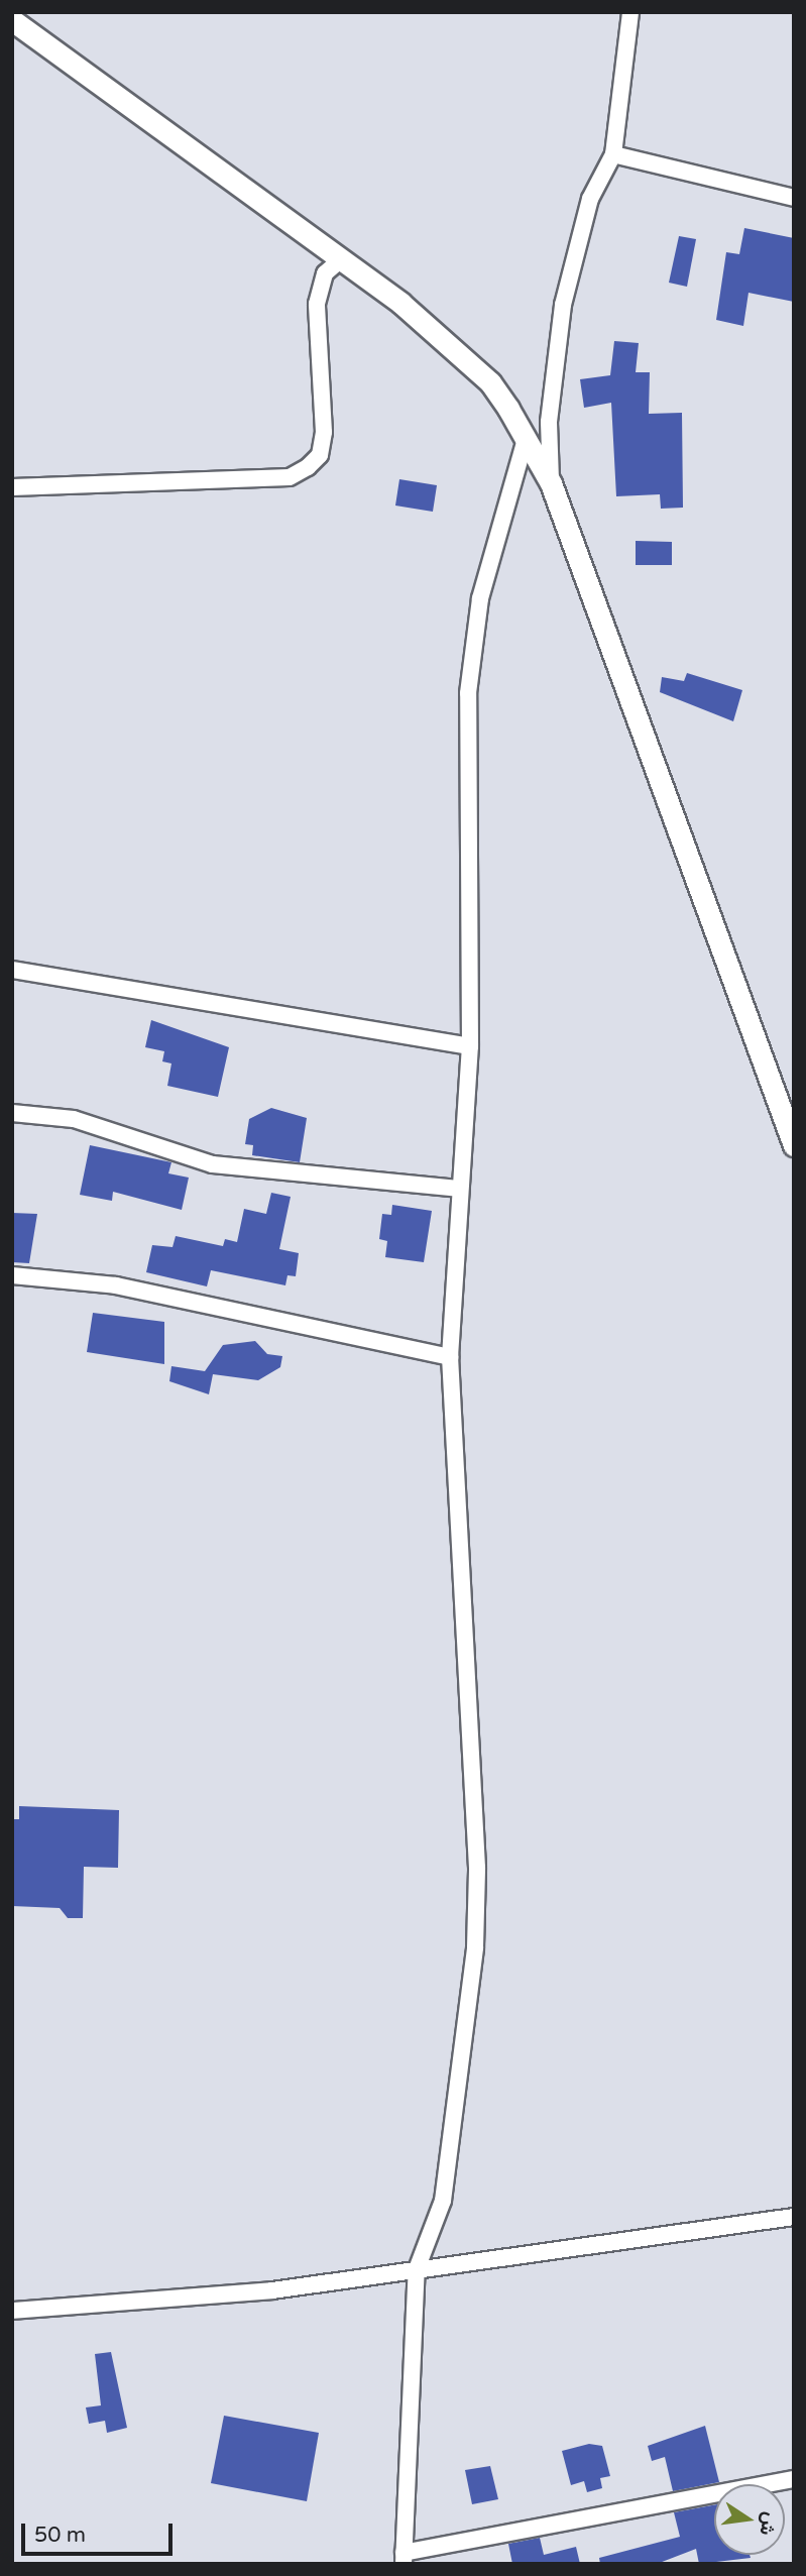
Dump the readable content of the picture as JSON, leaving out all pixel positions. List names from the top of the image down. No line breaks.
{"scale_bar":"50 m","north":"right"}
